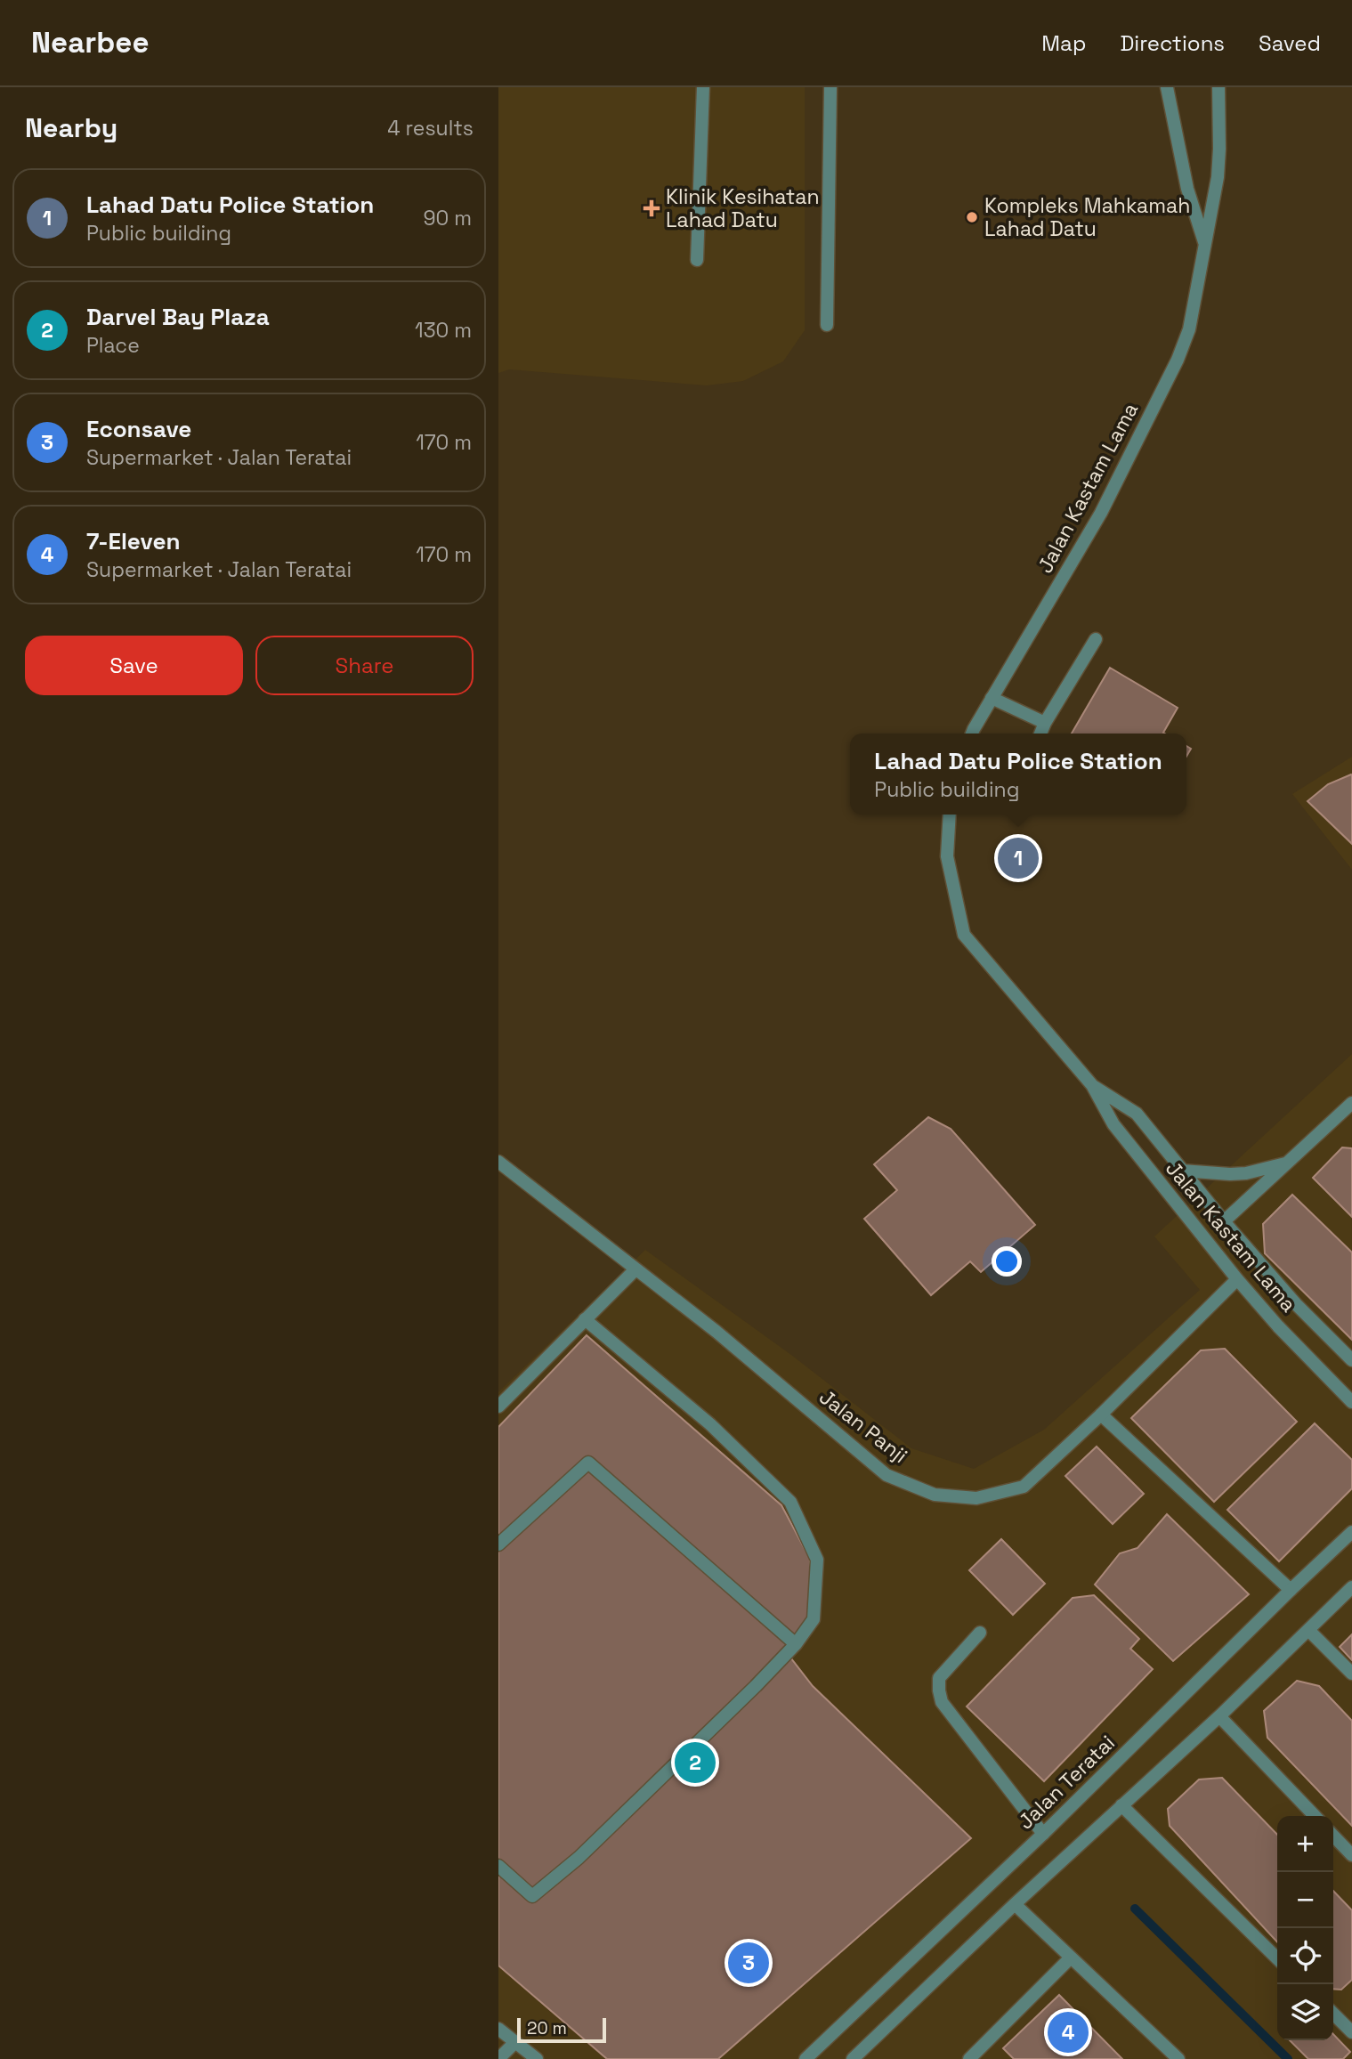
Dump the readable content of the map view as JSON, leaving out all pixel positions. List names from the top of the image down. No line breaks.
{"streets":{"street":["Jalan Kastam Lama","Jalan Panji","Jalan Teratai"]},"crossings":[["Jalan Kastam Lama","Jalan Panji"]],"places":{"health":["Klinik Kesihatan Lahad Datu"],"other":["Kompleks Mahkamah Lahad Datu"]},"scale_bar":"20 m","page":{"header":"Nearbee","nav":["Map","Directions","Saved"],"heading":["Nearby","4 results"],"list":[{"mark":"1","name":"Lahad Datu Police Station","note":"Public building","value":"90 m"},{"mark":"2","name":"Darvel Bay Plaza","note":"Place","value":"130 m"},{"mark":"3","name":"Econsave","note":"Supermarket · Jalan Teratai","value":"170 m"},{"mark":"4","name":"7-Eleven","note":"Supermarket · Jalan Teratai","value":"170 m"}],"buttons":["Save","Share"],"popup":["Lahad Datu Police Station","Public building"],"pins":["1","2","3","4"],"map_buttons":["+","−"],"scale":"20 m"}}
